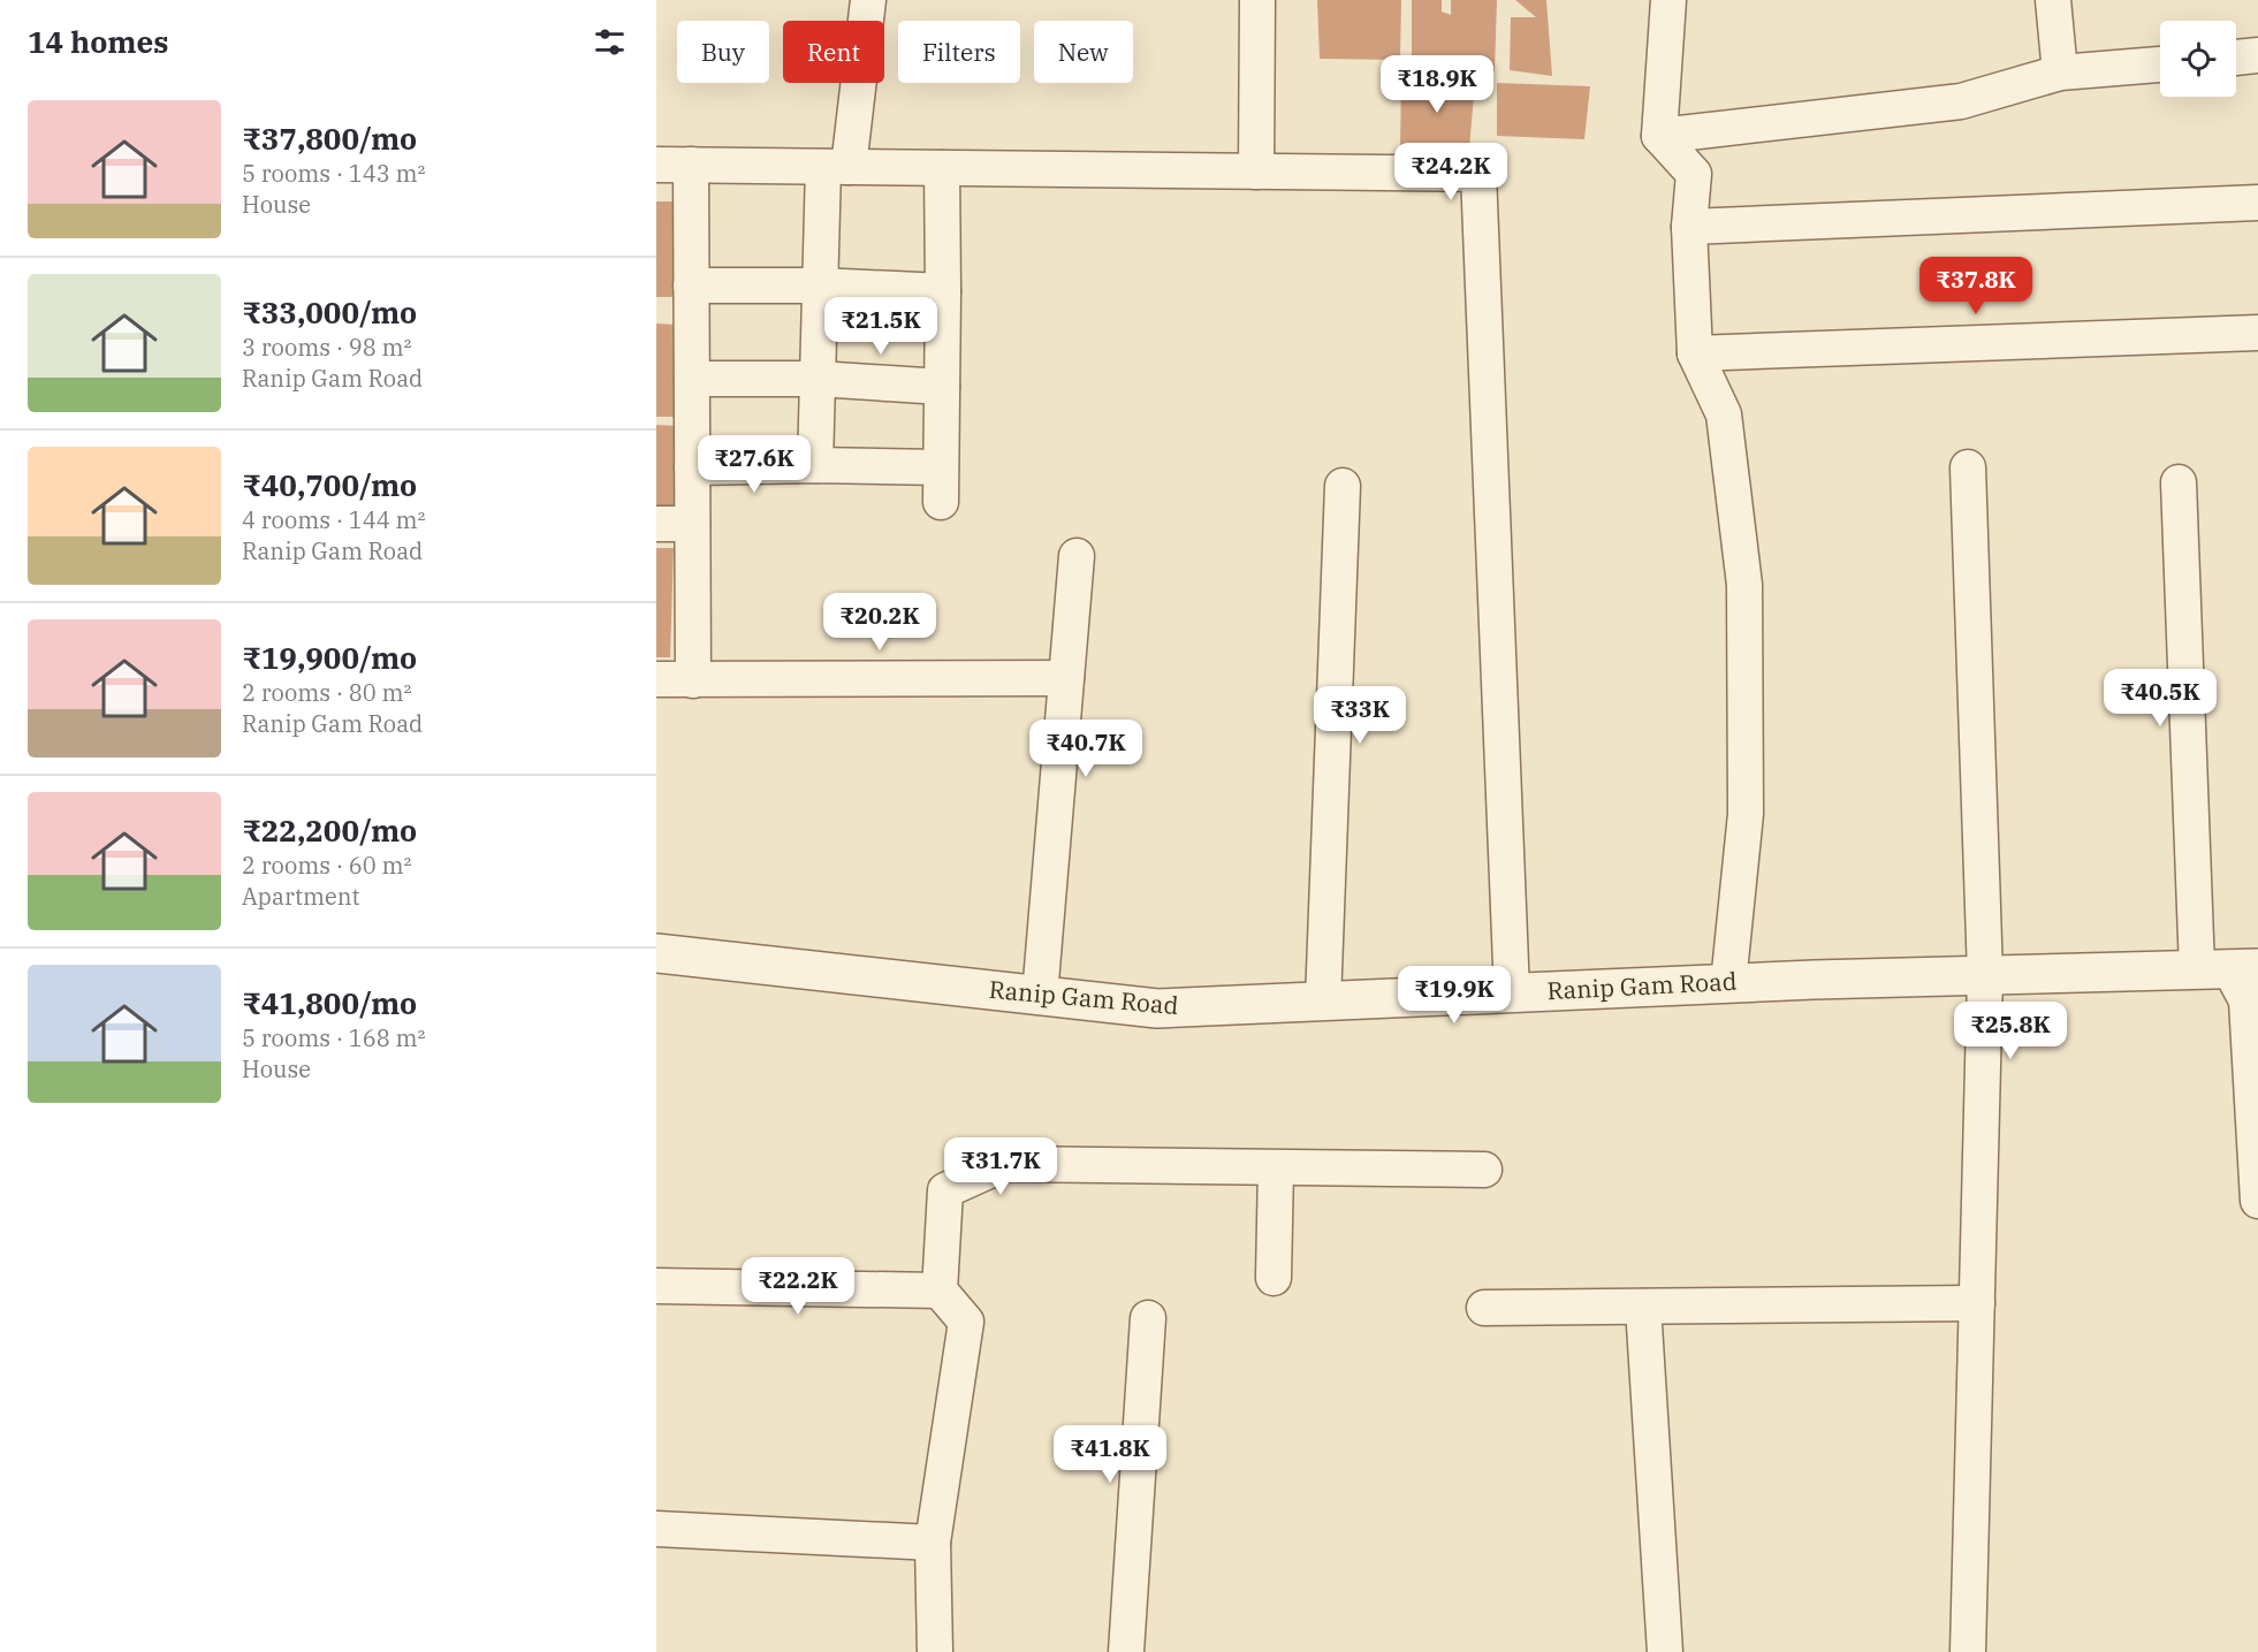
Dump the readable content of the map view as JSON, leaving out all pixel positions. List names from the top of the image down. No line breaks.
{"streets":{"street":["Ranip Gam Road"]},"page":{"heading":"14 homes","chip":["Buy","Rent","Filters","New"],"price":["₹18.9K","₹24.2K","₹37.8K","₹21.5K","₹27.6K","₹20.2K","₹40.5K","₹33K","₹40.7K","₹19.9K","₹25.8K","₹31.7K","₹22.2K","₹41.8K"],"list":[{"name":"₹37,800/mo","note":"5 rooms · 143 m² · House"},{"name":"₹33,000/mo","note":"3 rooms · 98 m² · Ranip Gam Road"},{"name":"₹40,700/mo","note":"4 rooms · 144 m² · Ranip Gam Road"},{"name":"₹19,900/mo","note":"2 rooms · 80 m² · Ranip Gam Road"},{"name":"₹22,200/mo","note":"2 rooms · 60 m² · Apartment"},{"name":"₹41,800/mo","note":"5 rooms · 168 m² · House"}]}}
